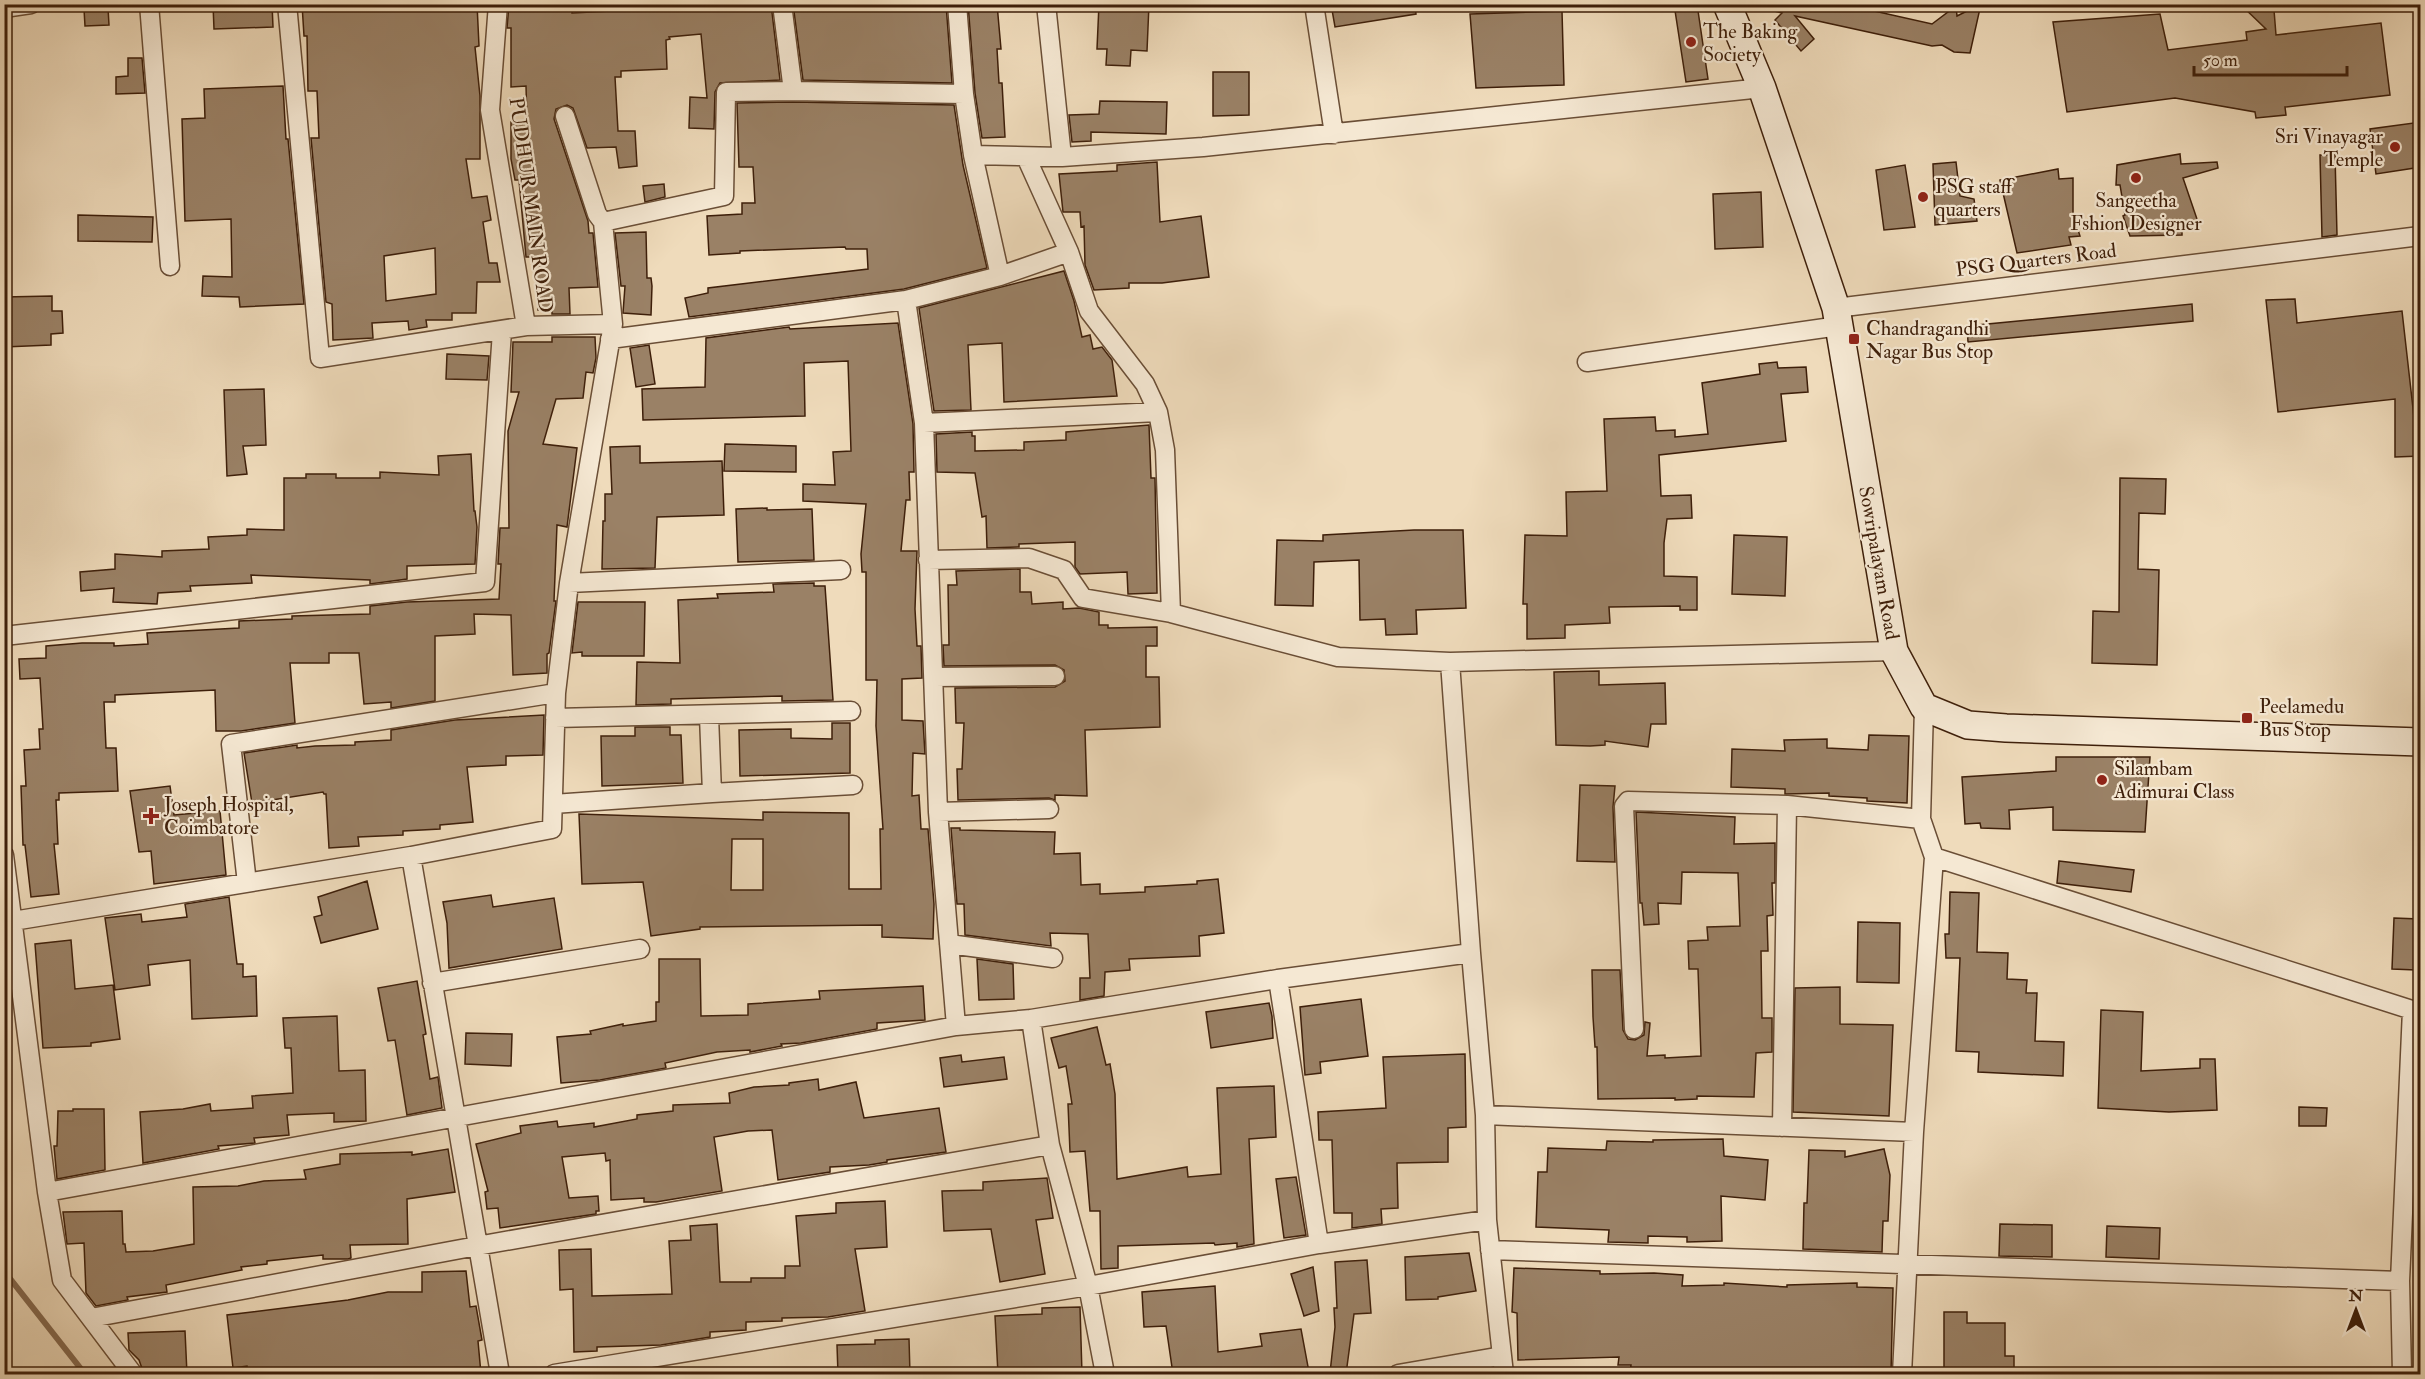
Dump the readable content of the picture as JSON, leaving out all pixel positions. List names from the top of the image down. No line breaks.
{"streets":{"street":["PUDHUR MAIN ROAD","PSG Quarters Road","Sowripalayam Road"]},"crossings":[["PSG Quarters Road","Sowripalayam Road"]],"places":{"other":["The Baking Society","Sri Vinayagar Temple","Sangeetha Fshion Designer","PSG staff quarters","Silambam Adimurai Class"],"transit":["Chandragandhi Nagar Bus Stop","Peelamedu Bus Stop"],"health":["Joseph Hospital, Coimbatore"]},"scale_bar":"50 m","north":"top"}
